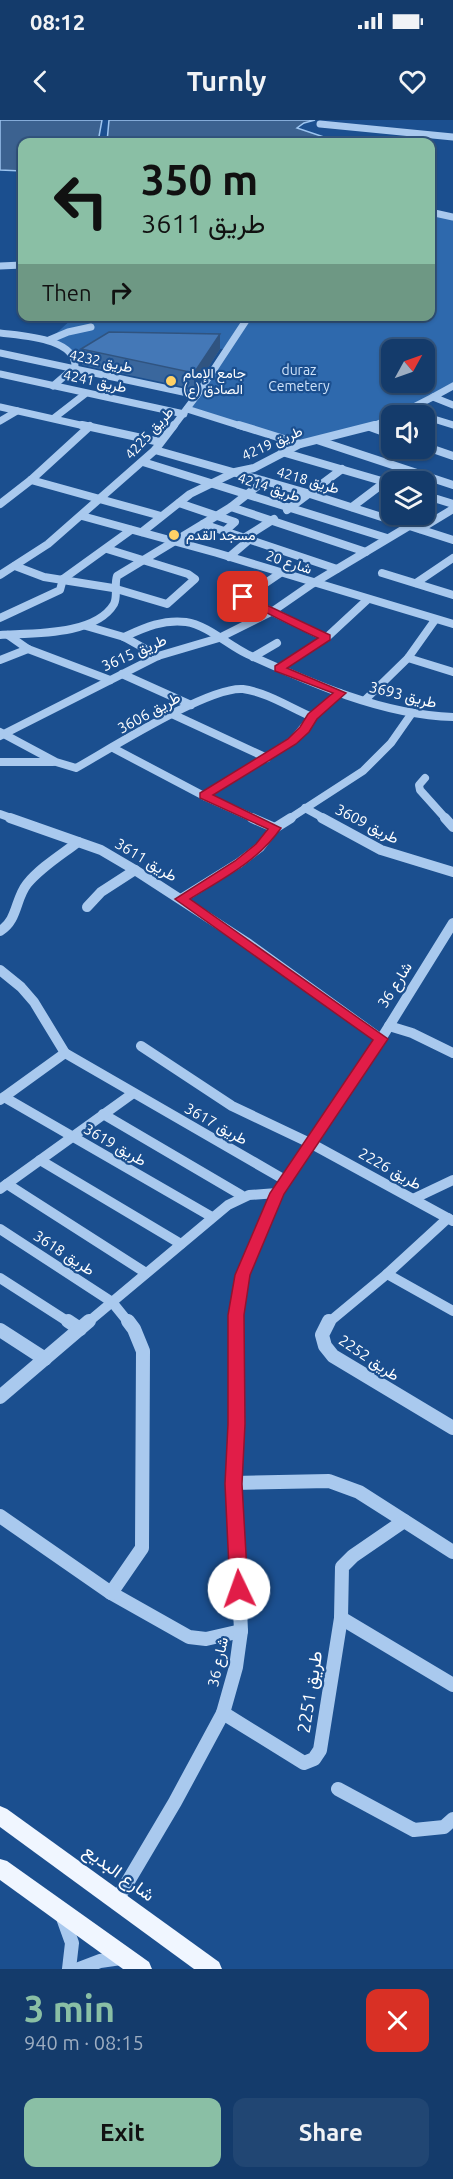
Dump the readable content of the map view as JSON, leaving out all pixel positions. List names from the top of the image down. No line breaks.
{"streets":{"main road":["شارع البديع"],"street":["طريق 4232","طريق 4241","طريق 4225","طريق 4219","طريق 4218","طريق 4214","شارع 20","طريق 3615","طريق 3693","طريق 3606","طريق 3609","طريق 3611","شارع 36","طريق 3617","طريق 3619","طريق 2226","طريق 3618","طريق 2252","طريق 2251"]},"crossings":[["طريق 4232","طريق 4225"],["طريق 4241","طريق 4225"],["طريق 4241","طريق 4219"],["طريق 4225","طريق 4218"],["طريق 4225","طريق 4214"],["طريق 4225","شارع 20"],["طريق 4219","طريق 4218"],["طريق 4219","طريق 4214"],["طريق 4219","شارع 20"],["طريق 4218","طريق 3615"],["طريق 4214","طريق 3615"],["شارع 20","طريق 3615"],["طريق 3615","طريق 3693"],["طريق 3615","طريق 3606"],["طريق 3693","طريق 3609"],["طريق 3609","طريق 3611"],["طريق 3611","شارع 36"],["شارع 36","طريق 3617"],["شارع 36","طريق 2226"],["شارع 36","طريق 2251"],["شارع 36","شارع البديع"],["طريق 2226","طريق 2252"]],"parks":["duraz Cemetery"],"places":["جامع الإمام الصادق (ع)","مسجد القدم"],"north":"top right","page":{"status":"08:12","header":"Turnly","turn":["350 m","طريق 3611"],"then":"Then","heading":["3 min","940 m · 08:15"],"buttons":["Exit","Share"]}}
